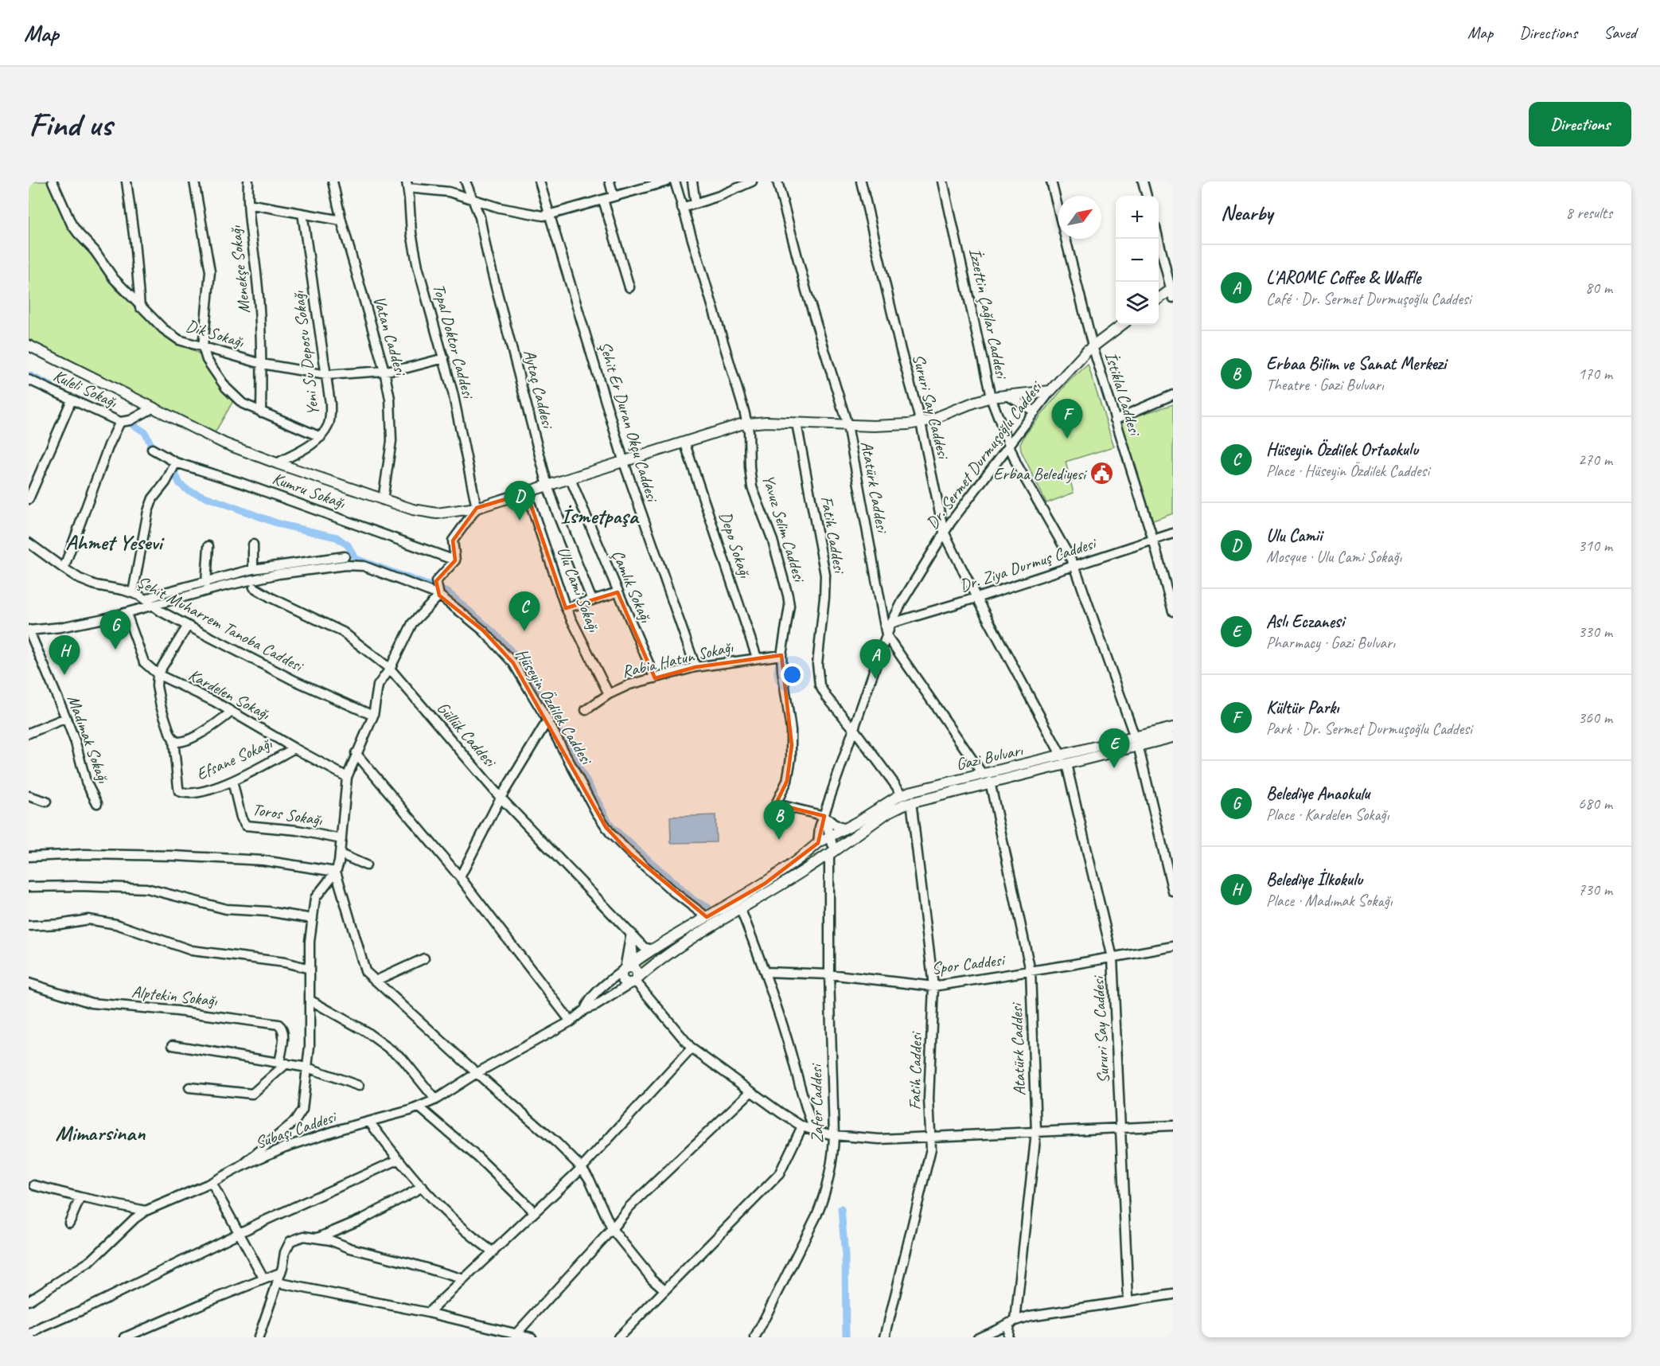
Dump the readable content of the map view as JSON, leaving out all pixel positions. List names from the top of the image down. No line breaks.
{"streets":{"main road":["Dr. Sermet Durmuşoğlu Caddesi","Gazi Bulvarı"],"street":["Menekşe Sokağı","İzzettin Çağlar Caddesi","Dik Sokağı","Vatan Caddesi","Topal Doktor Caddesi","Yeni Su Deposu Sokağı","Kuleli Sokağı","Aytaç Caddesi","İstiklal Caddesi","Sururi Say Caddesi","Şehit Er Duran Okçu Caddesi","Atatürk Caddesi","Kumru Sokağı","Yavuz Selim Caddesi","Fatih Caddesi","Depo Sokağı","Dr. Ziya Durmuş Caddesi","Çamlık Sokağı","Ulu Cami Sokağı","Şehit Muharrem Tanoba Caddesi","Rabia Hatun Sokağı","Kardelen Sokağı","Hüseyin Özdilek Caddesi","Güllük Caddesi","Madımak Sokağı","Efsane Sokağı","Toros Sokağı","Spor Caddesi","Alptekin Sokağı","Zafer Caddesi","Subaşı Caddesi"]},"crossings":[["Menekşe Sokağı","Dik Sokağı"],["İzzettin Çağlar Caddesi","Dr. Sermet Durmuşoğlu Caddesi"],["İzzettin Çağlar Caddesi","Dr. Ziya Durmuş Caddesi"],["İzzettin Çağlar Caddesi","Gazi Bulvarı"],["Dik Sokağı","Vatan Caddesi"],["Dik Sokağı","Topal Doktor Caddesi"],["Dik Sokağı","Yeni Su Deposu Sokağı"],["İstiklal Caddesi","Dr. Sermet Durmuşoğlu Caddesi"],["İstiklal Caddesi","Dr. Ziya Durmuş Caddesi"],["Sururi Say Caddesi","Dr. Sermet Durmuşoğlu Caddesi"],["Sururi Say Caddesi","Dr. Ziya Durmuş Caddesi"],["Sururi Say Caddesi","Gazi Bulvarı"],["Sururi Say Caddesi","Spor Caddesi"],["Şehit Er Duran Okçu Caddesi","Rabia Hatun Sokağı"],["Dr. Sermet Durmuşoğlu Caddesi","Atatürk Caddesi"],["Dr. Sermet Durmuşoğlu Caddesi","Yavuz Selim Caddesi"],["Dr. Sermet Durmuşoğlu Caddesi","Fatih Caddesi"],["Dr. Sermet Durmuşoğlu Caddesi","Dr. Ziya Durmuş Caddesi"],["Dr. Sermet Durmuşoğlu Caddesi","Gazi Bulvarı"],["Dr. Sermet Durmuşoğlu Caddesi","Zafer Caddesi"],["Atatürk Caddesi","Gazi Bulvarı"],["Atatürk Caddesi","Spor Caddesi"],["Yavuz Selim Caddesi","Rabia Hatun Sokağı"],["Fatih Caddesi","Gazi Bulvarı"],["Fatih Caddesi","Spor Caddesi"],["Depo Sokağı","Rabia Hatun Sokağı"],["Çamlık Sokağı","Rabia Hatun Sokağı"],["Ulu Cami Sokağı","Rabia Hatun Sokağı"],["Şehit Muharrem Tanoba Caddesi","Hüseyin Özdilek Caddesi"],["Kardelen Sokağı","Hüseyin Özdilek Caddesi"],["Kardelen Sokağı","Efsane Sokağı"],["Hüseyin Özdilek Caddesi","Madımak Sokağı"],["Hüseyin Özdilek Caddesi","Gazi Bulvarı"],["Güllük Caddesi","Gazi Bulvarı"],["Gazi Bulvarı","Zafer Caddesi"],["Gazi Bulvarı","Subaşı Caddesi"],["Efsane Sokağı","Toros Sokağı"],["Spor Caddesi","Zafer Caddesi"]],"districts":["İsmetpaşa","Ahmet Yesevi","Mimarsinan"],"places":{"public building":["Erbaa Belediyesi"]},"north":"top right","page":{"header":"Map","nav":["Map","Directions","Saved"],"buttons":"Directions","title":"Find us","heading":["Nearby","8 results"],"map_buttons":["+","−"],"list":[{"mark":"A","name":"L'AROME Coffee & Waffle","note":"Café · Dr. Sermet Durmuşoğlu Caddesi","value":"80 m"},{"mark":"B","name":"Erbaa Bilim ve Sanat Merkezi","note":"Theatre · Gazi Bulvarı","value":"170 m"},{"mark":"C","name":"Hüseyin Özdilek Ortaokulu","note":"Place · Hüseyin Özdilek Caddesi","value":"270 m"},{"mark":"D","name":"Ulu Camii","note":"Mosque · Ulu Cami Sokağı","value":"310 m"},{"mark":"E","name":"Aslı Eczanesi","note":"Pharmacy · Gazi Bulvarı","value":"330 m"},{"mark":"F","name":"Kültür Parkı","note":"Park · Dr. Sermet Durmuşoğlu Caddesi","value":"360 m"},{"mark":"G","name":"Belediye Anaokulu","note":"Place · Kardelen Sokağı","value":"680 m"},{"mark":"H","name":"Belediye İlkokulu","note":"Place · Madımak Sokağı","value":"730 m"}],"pins":["F","D","C","G","H","A","E","B"]}}
